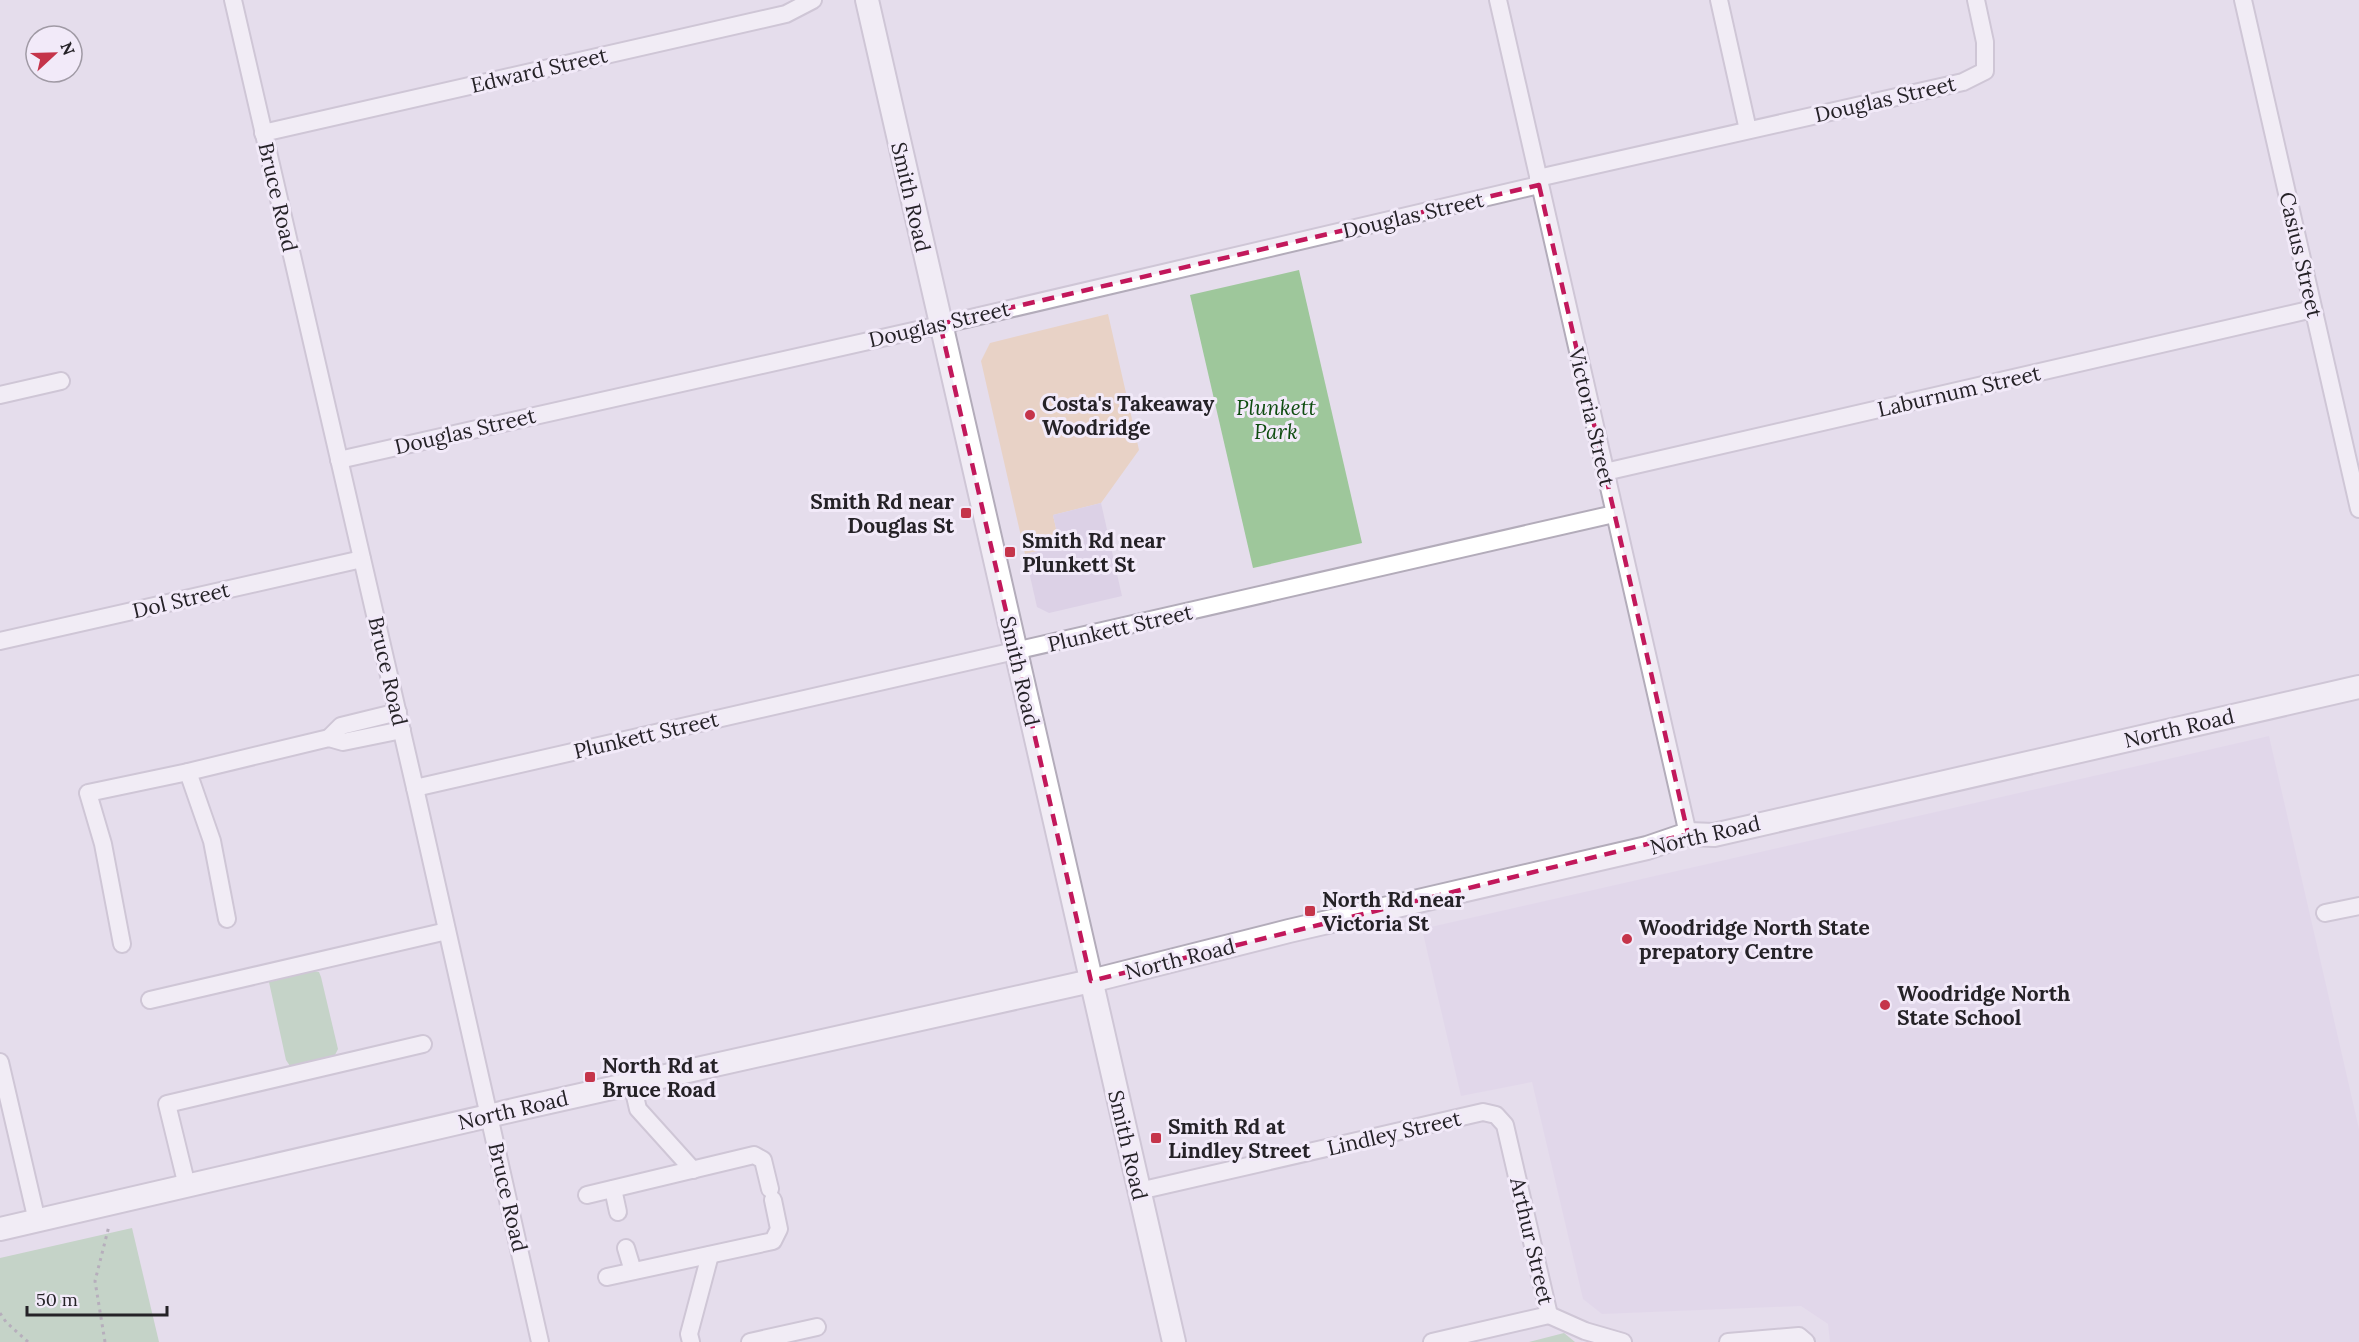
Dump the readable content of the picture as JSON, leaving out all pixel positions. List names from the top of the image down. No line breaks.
{"streets":{"street":["Edward Street","Douglas Street","Bruce Road","Smith Road","Casius Street","Laburnum Street","Victoria Street","Dol Street","Plunkett Street","North Road","Lindley Street","Arthur Street"]},"crossings":[["Edward Street","Bruce Road"],["Douglas Street","Bruce Road"],["Douglas Street","Smith Road"],["Douglas Street","Victoria Street"],["Bruce Road","Dol Street"],["Bruce Road","Plunkett Street"],["Bruce Road","North Road"],["Smith Road","Plunkett Street"],["Smith Road","North Road"],["Smith Road","Lindley Street"],["Casius Street","Laburnum Street"],["Laburnum Street","Victoria Street"],["Victoria Street","Plunkett Street"],["Victoria Street","North Road"],["Lindley Street","Arthur Street"]],"parks":["Plunkett Park"],"places":{"other":["Costa's Takeaway Woodridge","Woodridge North State prepatory Centre","Woodridge North State School"],"transit":["Smith Rd near Douglas St","Smith Rd near Plunkett St","North Rd near Victoria St","North Rd at Bruce Road","Smith Rd at Lindley Street"]},"scale_bar":"50 m","north":"right"}
